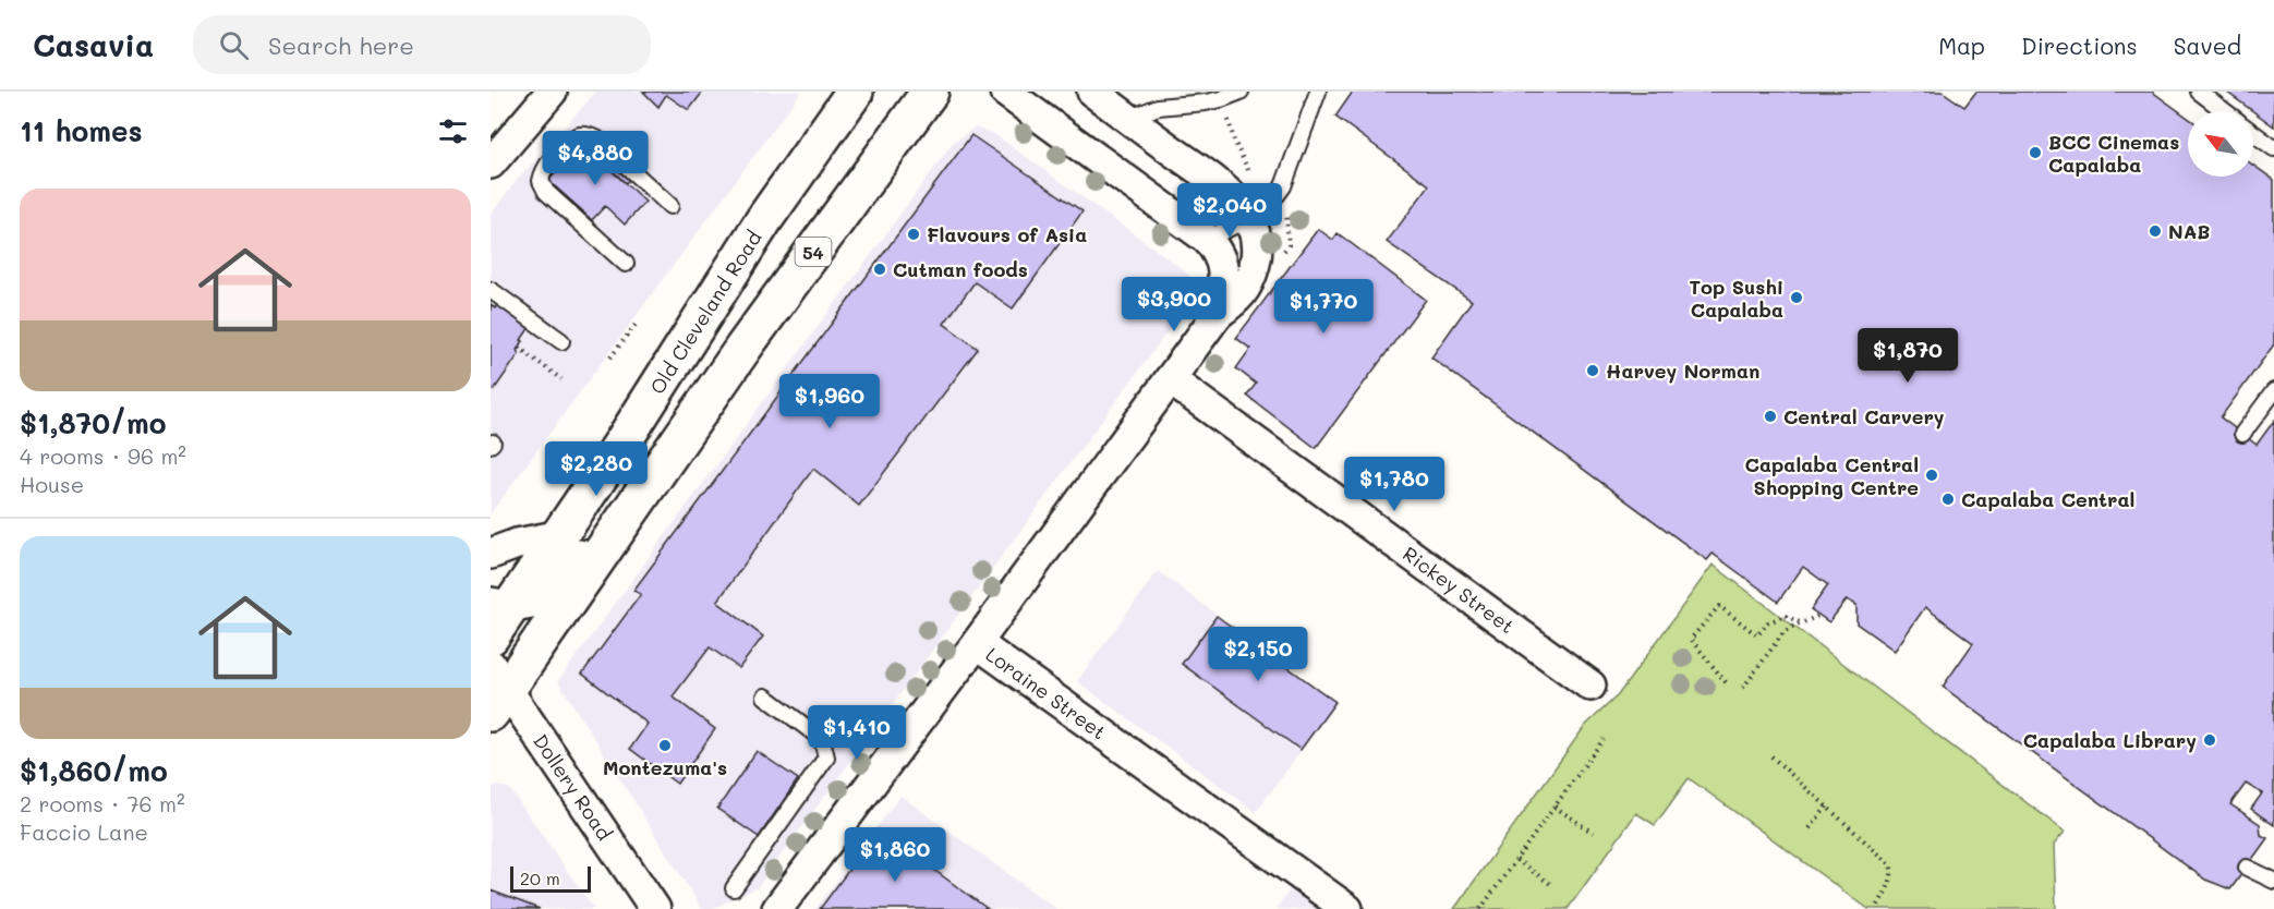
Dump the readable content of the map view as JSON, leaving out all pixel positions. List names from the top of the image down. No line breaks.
{"streets":{"main road":["54","Old Cleveland Road"],"street":["Rickey Street","Loraine Street","Dollery Road"]},"crossings":[["54","Dollery Road"],["Rickey Street","Loraine Street"]],"places":["BCC Cinemas Capalaba","NAB","Flavours of Asia","Cutman foods","Top Sushi Capalaba","Harvey Norman","Central Carvery","Capalaba Central Shopping Centre","Capalaba Central","Capalaba Library","Montezuma's"],"scale_bar":"20 m","north":"top left","page":{"header":"Casavia","search":"Search here","nav":["Map","Directions","Saved"],"heading":"11 homes","price":["$4,880","$2,040","$3,900","$1,770","$1,870","$1,960","$2,280","$1,780","$2,150","$1,410","$1,860"],"list":[{"name":"$1,870/mo","note":"4 rooms · 96 m² · House"},{"name":"$1,860/mo","note":"2 rooms · 76 m² · Faccio Lane"}],"scale":"20 m"}}
